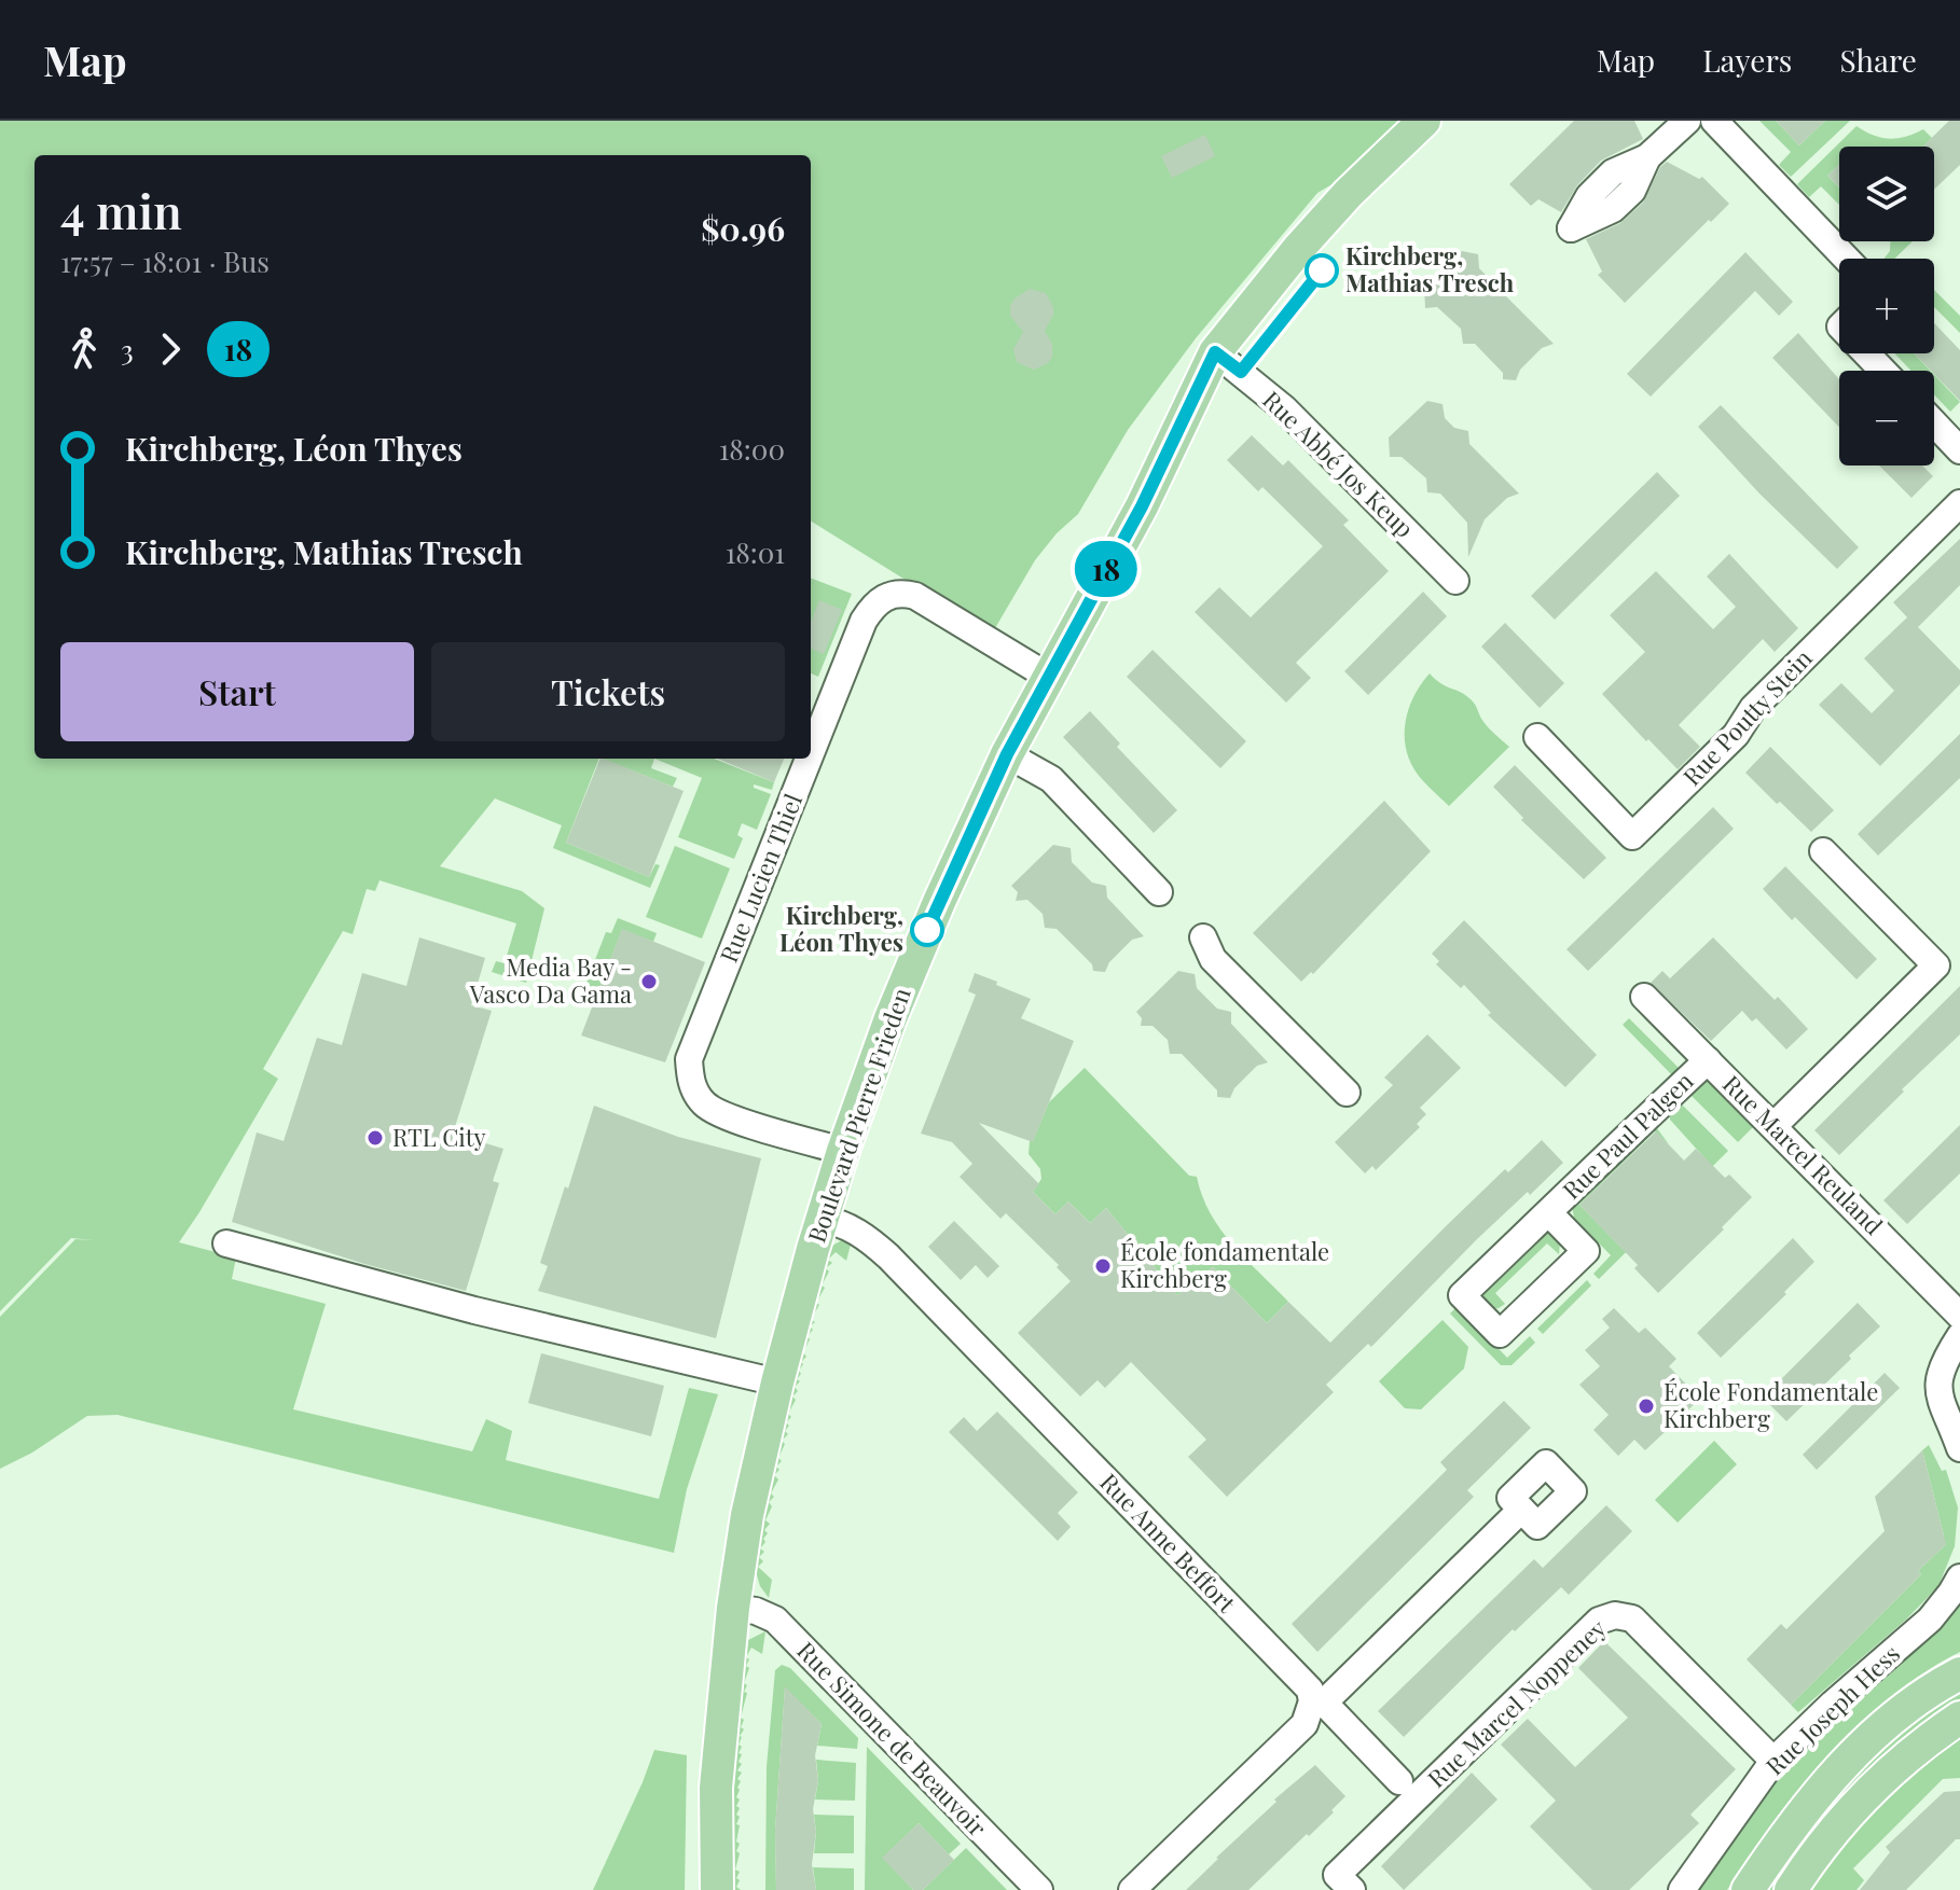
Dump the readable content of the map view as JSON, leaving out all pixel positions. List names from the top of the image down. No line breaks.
{"streets":{"main road":["Boulevard Pierre Frieden"],"street":["Rue Abbé Jos Keup","Rue Poutty Stein","Rue Lucien Thiel","Rue Paul Palgen","Rue Marcel Reuland","Rue Anne Beffort","Rue Marcel Noppeney","Rue Joseph Hess","Rue Simone de Beauvoir"]},"crossings":[["Rue Abbé Jos Keup","Boulevard Pierre Frieden"],["Rue Lucien Thiel","Boulevard Pierre Frieden"],["Boulevard Pierre Frieden","Rue Anne Beffort"],["Boulevard Pierre Frieden","Rue Simone de Beauvoir"],["Rue Paul Palgen","Rue Marcel Reuland"],["Rue Marcel Noppeney","Rue Joseph Hess"]],"places":["Kirchberg, Mathias Tresch","Kirchberg, Léon Thyes","Media Bay - Vasco Da Gama","RTL City","École fondamentale Kirchberg","École Fondamentale Kirchberg"],"lines":["bus line 18"],"page":{"header":"Map","nav":["Map","Layers","Share"],"on_map":"18","map_buttons":["+","−"],"heading":["4 min","17:57 – 18:01 · Bus","$0.96"],"legs":["3","18"],"list":[{"name":"Kirchberg, Léon Thyes","value":"18:00"},{"name":"Kirchberg, Mathias Tresch","value":"18:01"}],"buttons":["Start","Tickets"]}}
